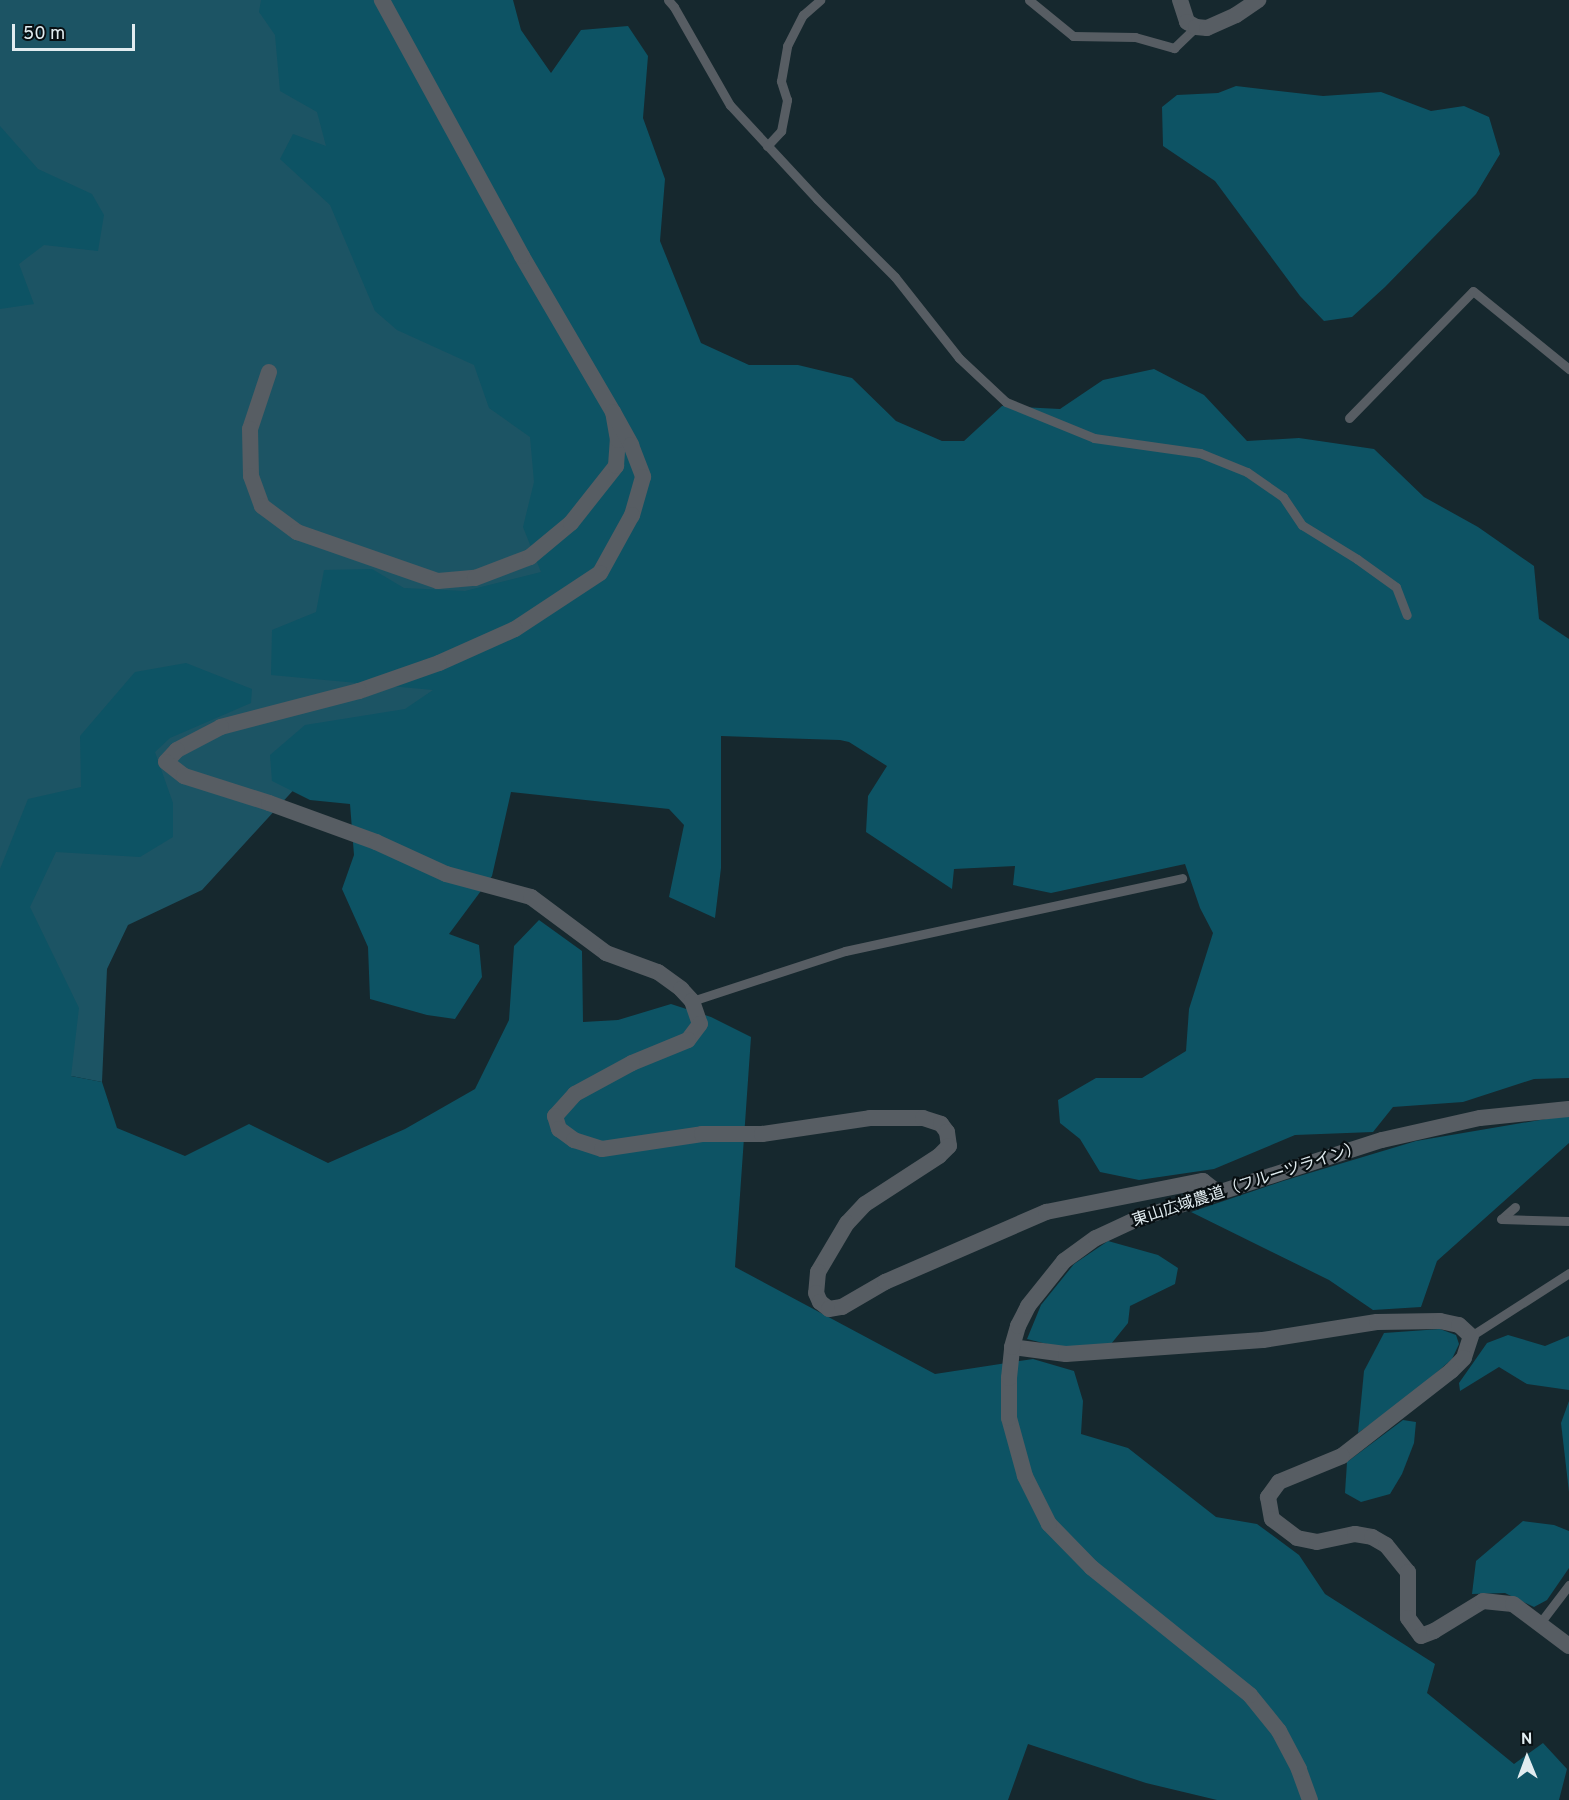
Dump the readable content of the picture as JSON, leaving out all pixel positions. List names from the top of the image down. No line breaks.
{"streets":{"street":["東山広域農道（フルーツライン）"]},"scale_bar":"50 m","north":"top"}
